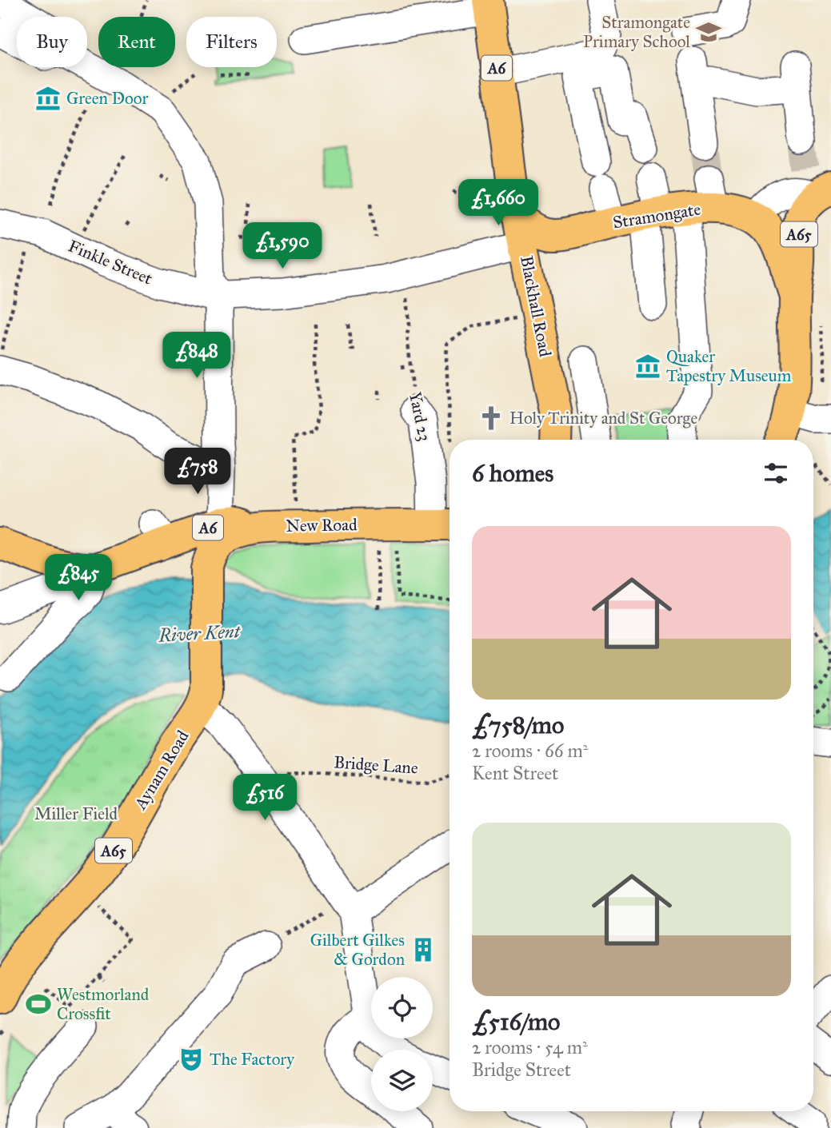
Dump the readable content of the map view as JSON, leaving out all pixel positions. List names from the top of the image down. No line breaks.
{"streets":{"highway":["A6","Stramongate","A65","Blackhall Road","New Road","Aynam Road"],"street":["Finkle Street","Yard 23"],"path":["Bridge Lane"]},"crossings":[["A6","New Road"],["Stramongate","A65"],["Yard 23","New Road"],["New Road","Aynam Road"]],"water":["River Kent"],"parks":["Miller Field"],"places":{"school or university":["Stramongate Primary School"],"museum":["Green Door","Quaker Tapestry Museum"],"church":["Holy Trinity and St George"],"building":["Gilbert Gilkes & Gordon"],"sports":["Westmorland Crossfit"],"theatre":["The Factory"]},"page":{"chip":["Buy","Rent","Filters"],"price":["£1,660","£1,590","£848","£758","£845","£516"],"heading":"6 homes","list":[{"name":"£758/mo","note":"2 rooms · 66 m² · Kent Street"},{"name":"£516/mo","note":"2 rooms · 54 m² · Bridge Street"}]}}
